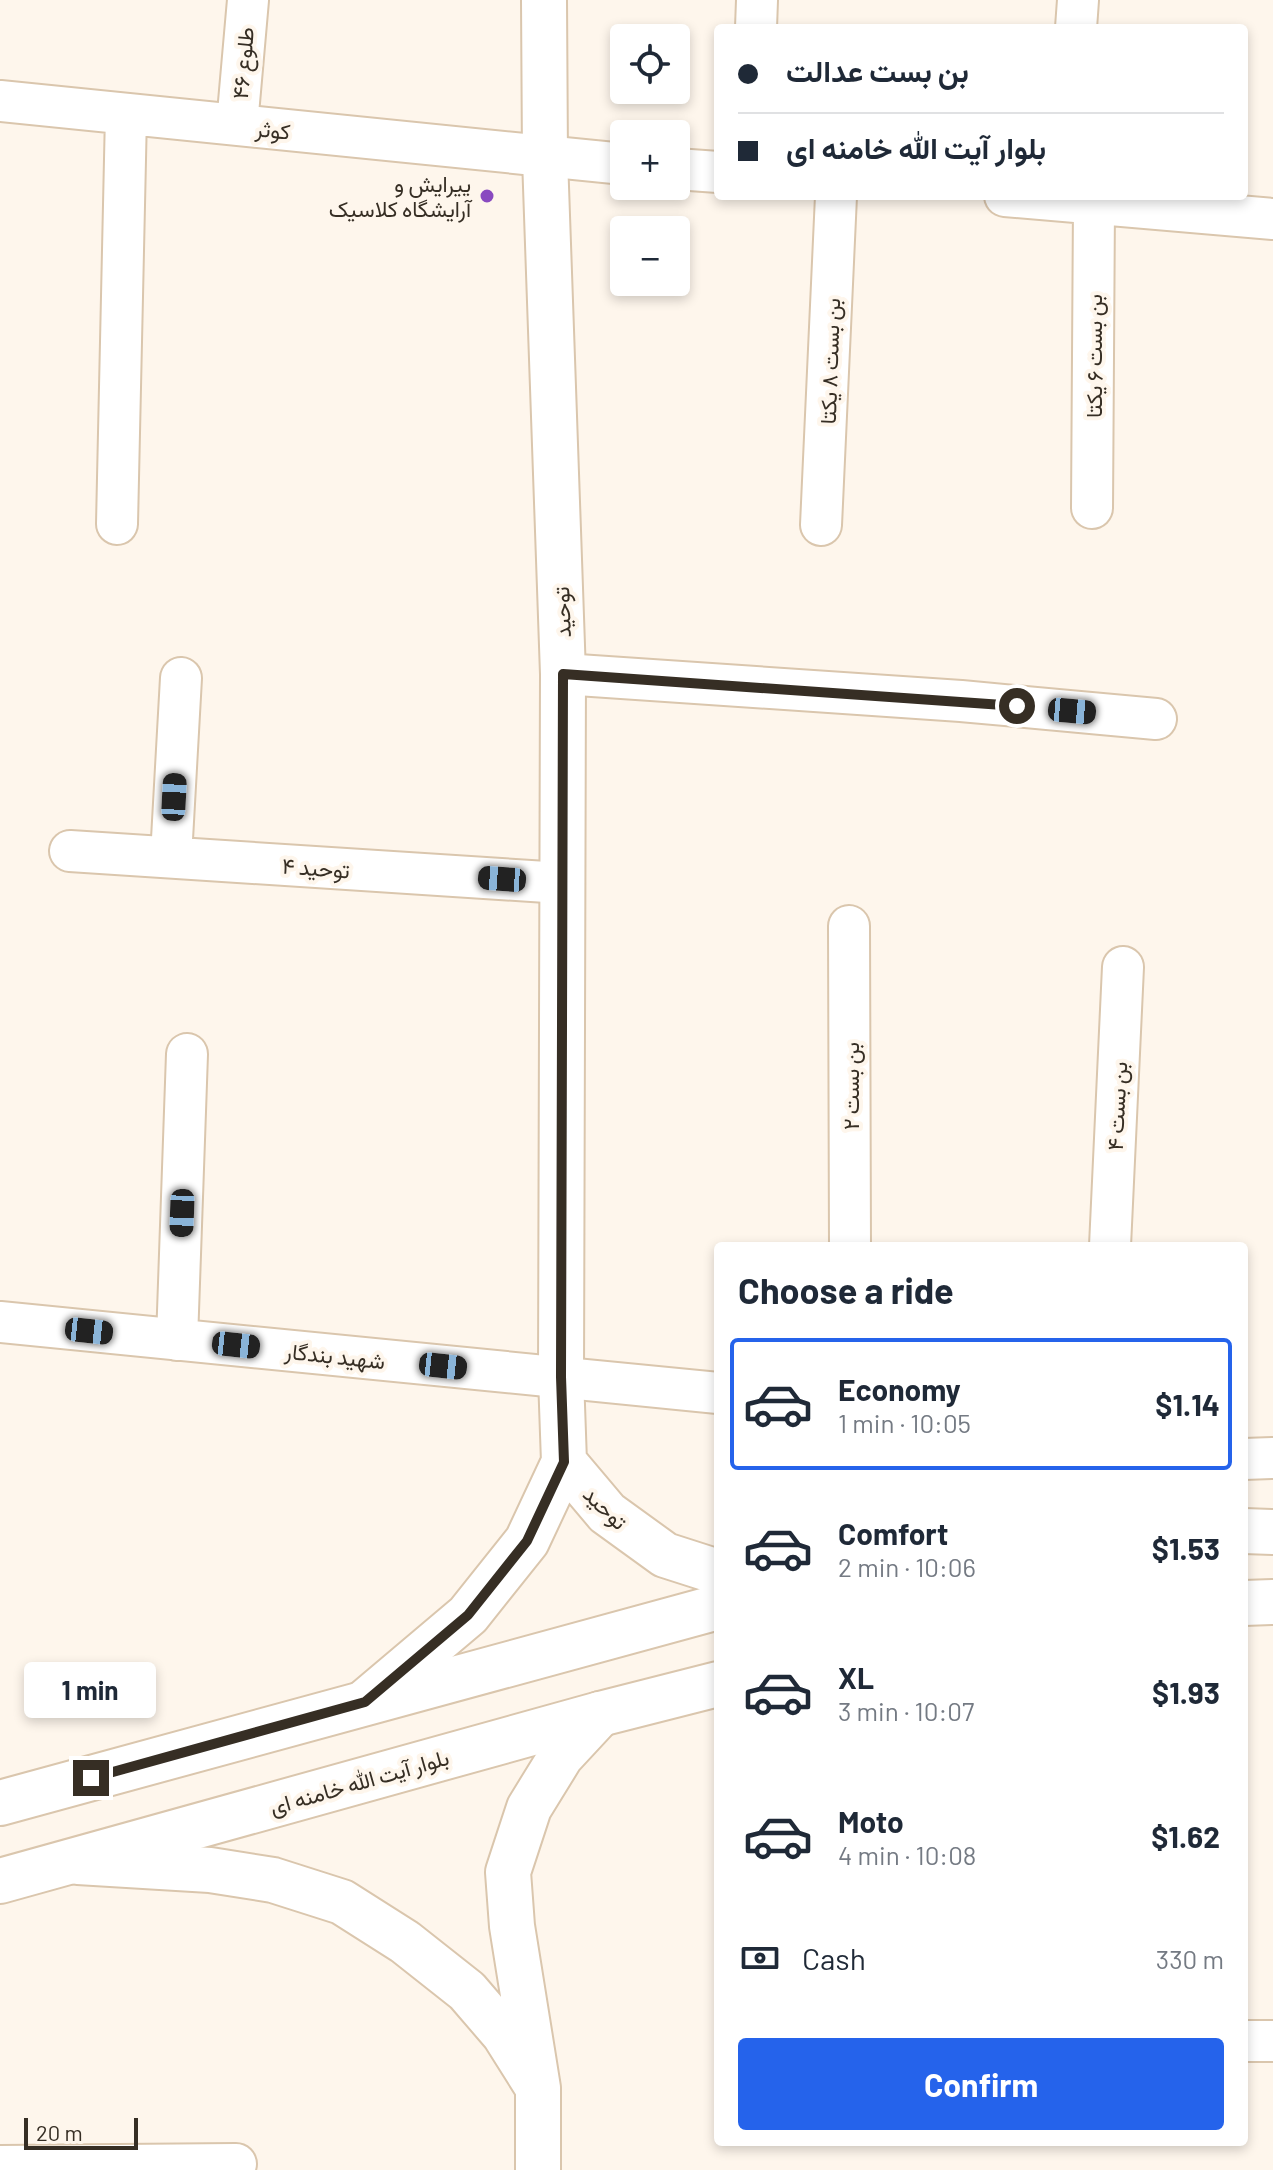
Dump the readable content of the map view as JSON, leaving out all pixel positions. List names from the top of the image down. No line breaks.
{"streets":{"main road":["توحید","بلوار آیت الله خامنه ای"],"street":["طلوع ۴۶","کوثر","بن بست ۶ یکتا","بن بست ۸ یکتا","توحید ۴","بن بست ۲","بن بست ۴","شهید بندگار"]},"crossings":[["طلوع ۴۶","کوثر"],["کوثر","توحید"],["توحید","توحید ۴"],["توحید","شهید بندگار"]],"places":["پیرایش و آرایشگاه کلاسیک"],"scale_bar":"20 m","page":{"map_buttons":["+","−"],"banner":["بن بست عدالت","بلوار آیت الله خامنه ای"],"heading":"Choose a ride","list":[{"name":"Economy","note":"1 min · 10:05","value":"$1.14"},{"name":"Comfort","note":"2 min · 10:06","value":"$1.53"},{"name":"XL","note":"3 min · 10:07","value":"$1.93"},{"name":"Moto","note":"4 min · 10:08","value":"$1.62"}],"bubble":"1 min","pay":["Cash","330 m"],"buttons":"Confirm","scale":"20 m"}}
